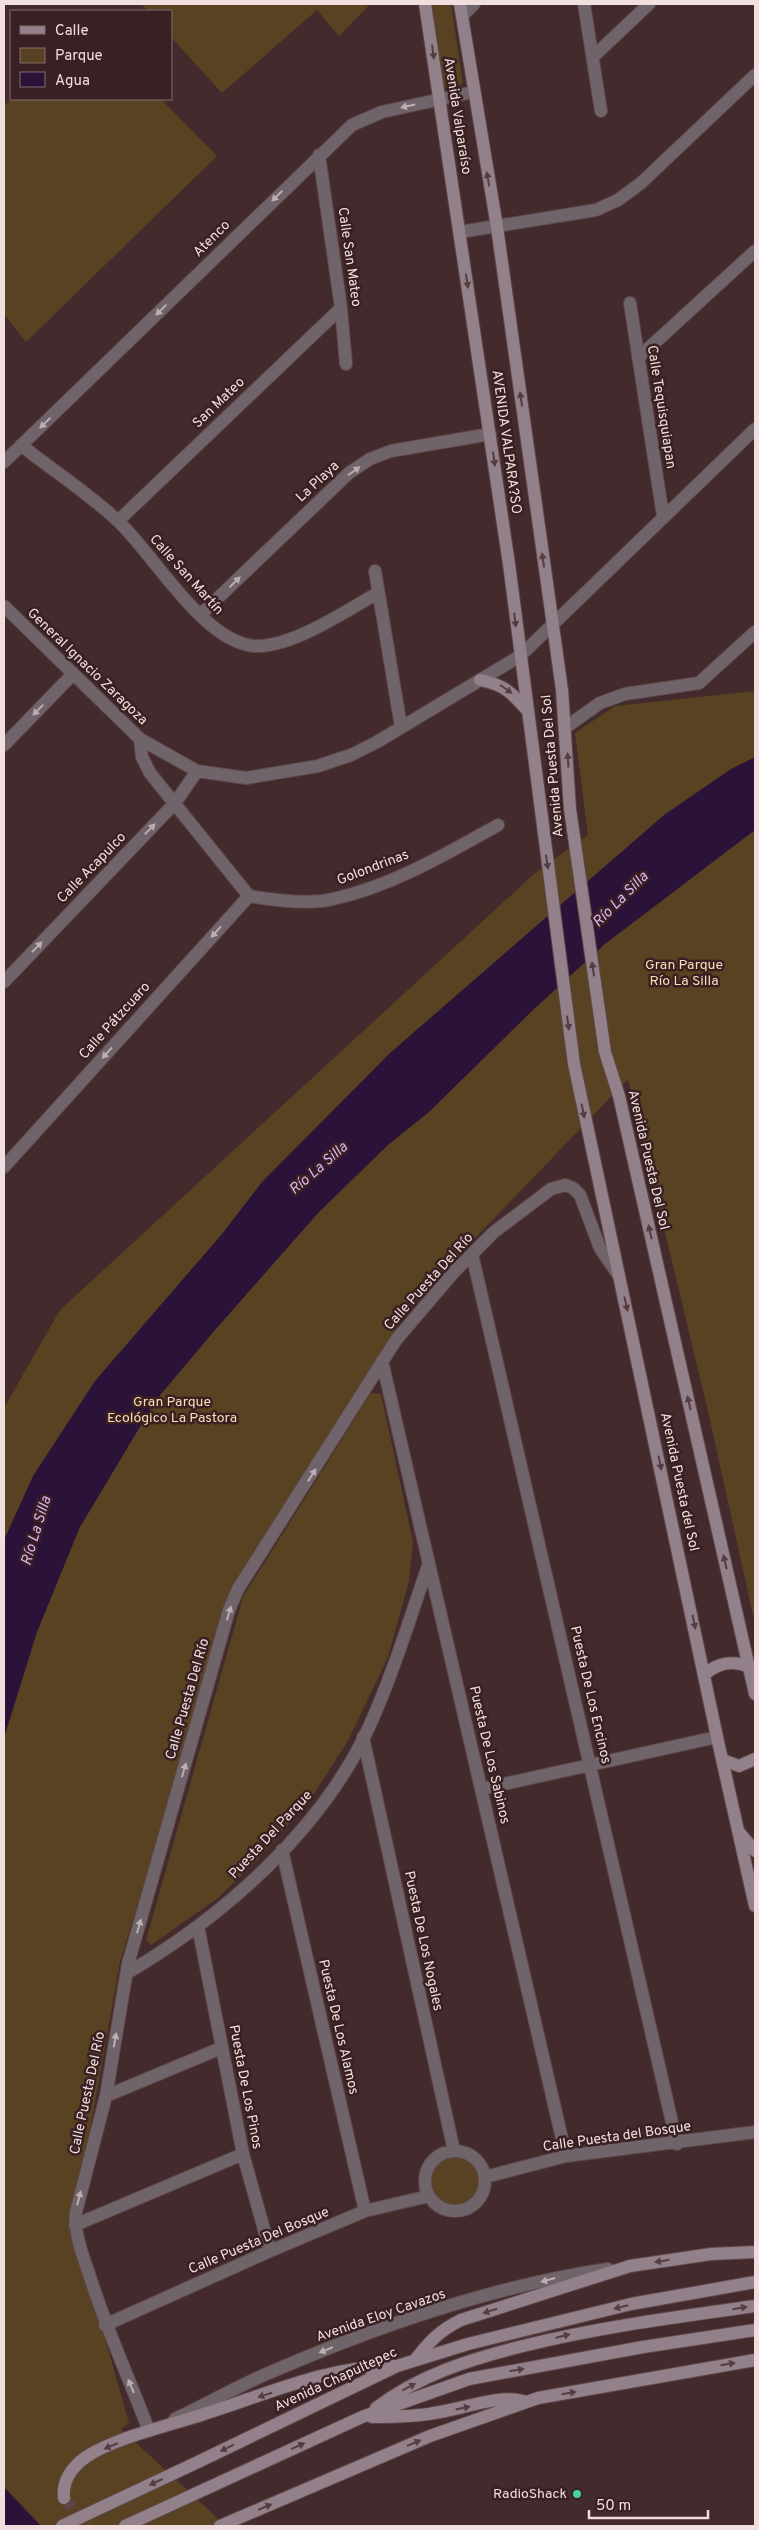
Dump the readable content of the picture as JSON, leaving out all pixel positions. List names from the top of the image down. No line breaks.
{"streets":{"main road":["Avenida Valparaíso","AVENIDA VALPARA?SO","Avenida Puesta Del Sol","Avenida Puesta del Sol","Avenida Chapultepec"],"street":["Atenco","Calle San Mateo","San Mateo","Calle Tequisquiapan","La Playa","Calle San Martín","General Ignacio Zaragoza","Calle Acapulco","Golondrinas","Calle Pátzcuaro","Calle Puesta Del Río","Puesta De Los Encinos","Puesta De Los Sabinos","Puesta Del Parque","Puesta De Los Nogales","Puesta De Los Alamos","Puesta De Los Pinos","Calle Puesta del Bosque","Calle Puesta Del Bosque","Avenida Eloy Cavazos"]},"crossings":[["Avenida Valparaíso","Atenco"],["Avenida Valparaíso","AVENIDA VALPARA?SO"],["Atenco","Calle San Mateo"],["Atenco","Calle San Martín"],["Calle San Mateo","San Mateo"],["San Mateo","Calle San Martín"],["AVENIDA VALPARA?SO","La Playa"],["AVENIDA VALPARA?SO","Avenida Puesta Del Sol"],["La Playa","Calle San Martín"],["General Ignacio Zaragoza","Calle Acapulco"],["General Ignacio Zaragoza","Golondrinas"],["General Ignacio Zaragoza","Calle Pátzcuaro"],["Avenida Puesta Del Sol","Avenida Puesta del Sol"],["Golondrinas","Calle Pátzcuaro"],["Calle Puesta Del Río","Avenida Puesta del Sol"],["Calle Puesta Del Río","Puesta De Los Encinos"],["Calle Puesta Del Río","Puesta De Los Sabinos"],["Calle Puesta Del Río","Puesta Del Parque"],["Calle Puesta Del Río","Calle Puesta Del Bosque"],["Calle Puesta Del Río","Avenida Eloy Cavazos"],["Puesta De Los Encinos","Calle Puesta del Bosque"],["Puesta De Los Sabinos","Puesta Del Parque"],["Puesta De Los Sabinos","Calle Puesta del Bosque"],["Puesta Del Parque","Puesta De Los Nogales"],["Puesta Del Parque","Puesta De Los Alamos"],["Puesta Del Parque","Puesta De Los Pinos"],["Puesta De Los Nogales","Calle Puesta del Bosque"],["Puesta De Los Nogales","Calle Puesta Del Bosque"],["Puesta De Los Alamos","Calle Puesta Del Bosque"],["Puesta De Los Pinos","Calle Puesta Del Bosque"],["Calle Puesta del Bosque","Calle Puesta Del Bosque"]],"one_way":["Atenco","La Playa","Calle Acapulco","Calle Pátzcuaro","Calle Puesta Del Río","Avenida Puesta del Sol","Avenida Eloy Cavazos"],"water":["Río La Silla"],"parks":["Gran Parque Río La Silla","Gran Parque Ecológico La Pastora"],"places":["RadioShack"],"legend":["Calle","Parque","Agua"],"scale_bar":"50 m"}
